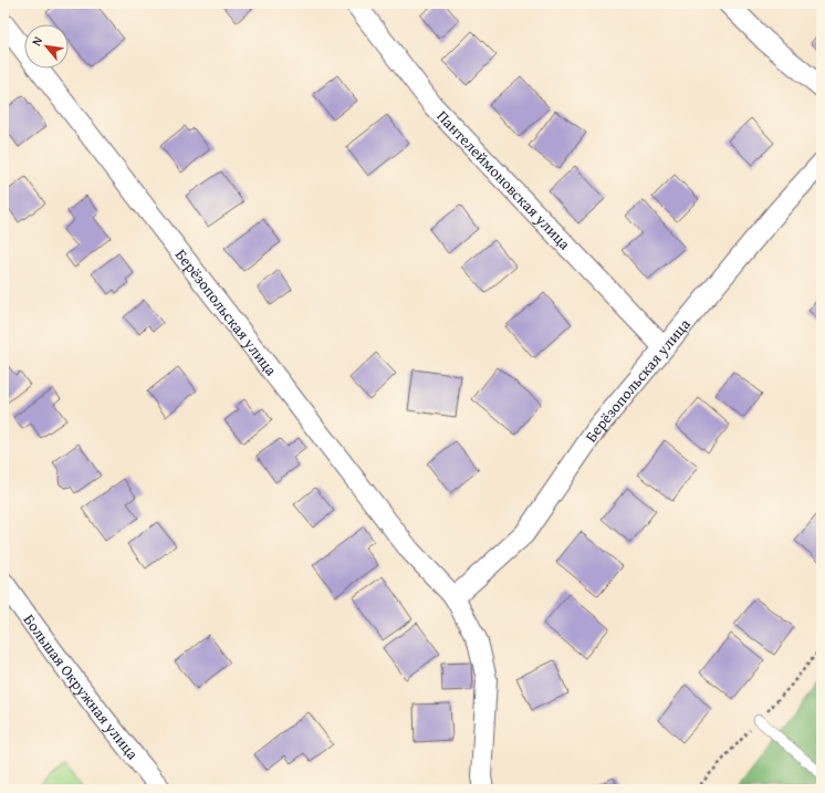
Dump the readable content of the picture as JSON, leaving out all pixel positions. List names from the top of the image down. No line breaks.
{"streets":{"street":["Пантелеймоновская улица","Берёзопольская улица","Большая Окружная улица"]},"crossings":[["Пантелеймоновская улица","Берёзопольская улица"]],"north":"top left"}
